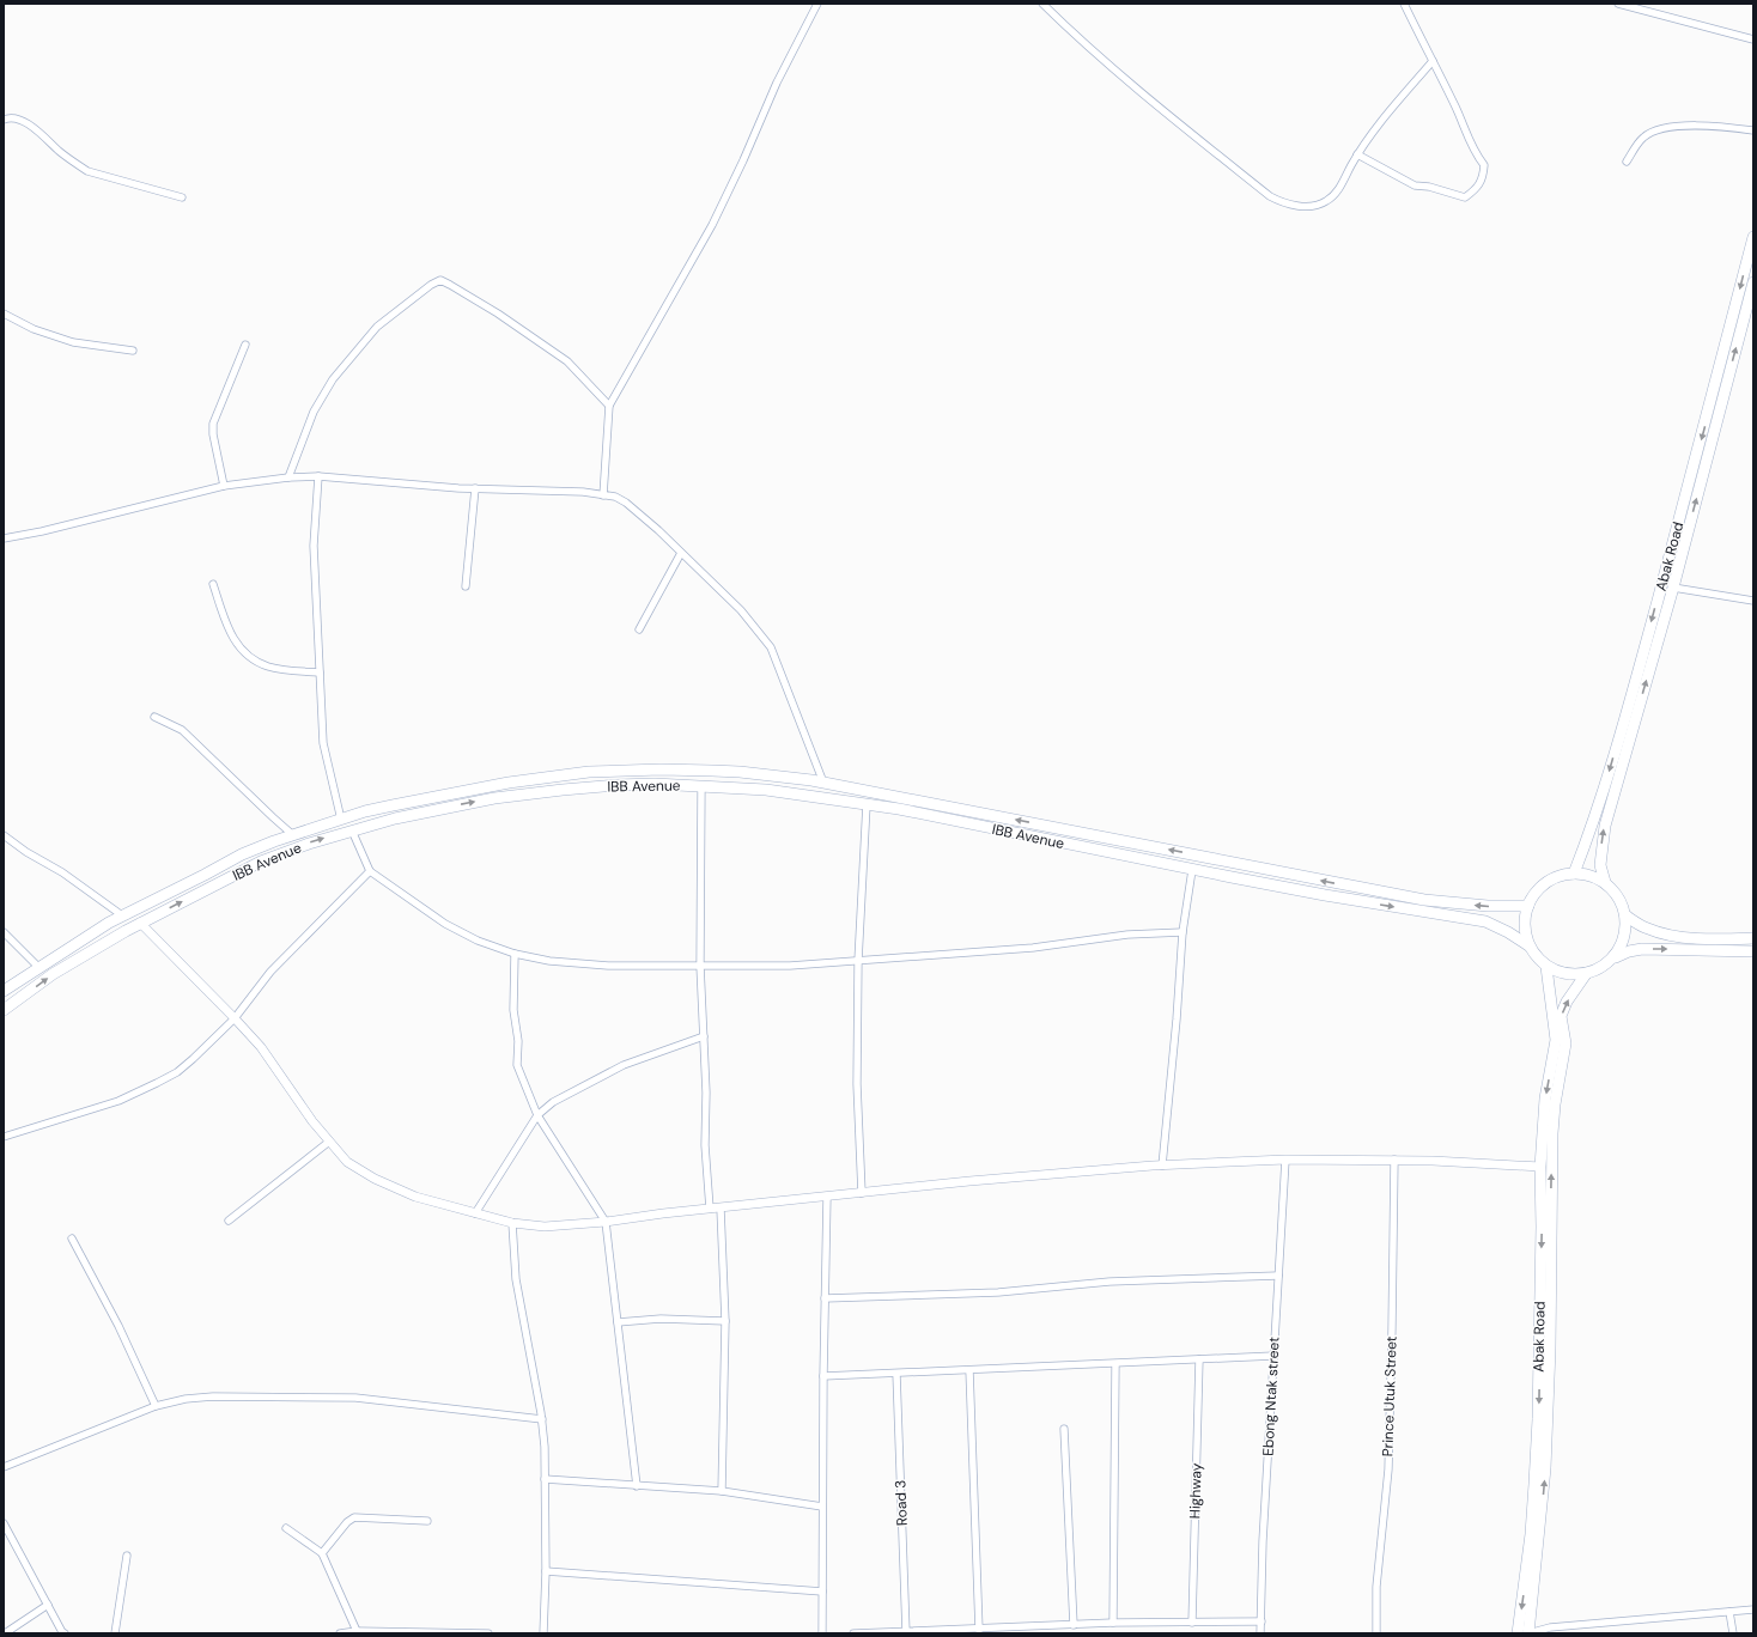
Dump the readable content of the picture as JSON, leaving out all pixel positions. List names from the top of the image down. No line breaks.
{"streets":{"main road":["Abak Road","IBB Avenue"],"street":["Ebong Ntak street","Prince Utuk Street","Highway","Road 3"]},"crossings":[["Abak Road","IBB Avenue"]]}
